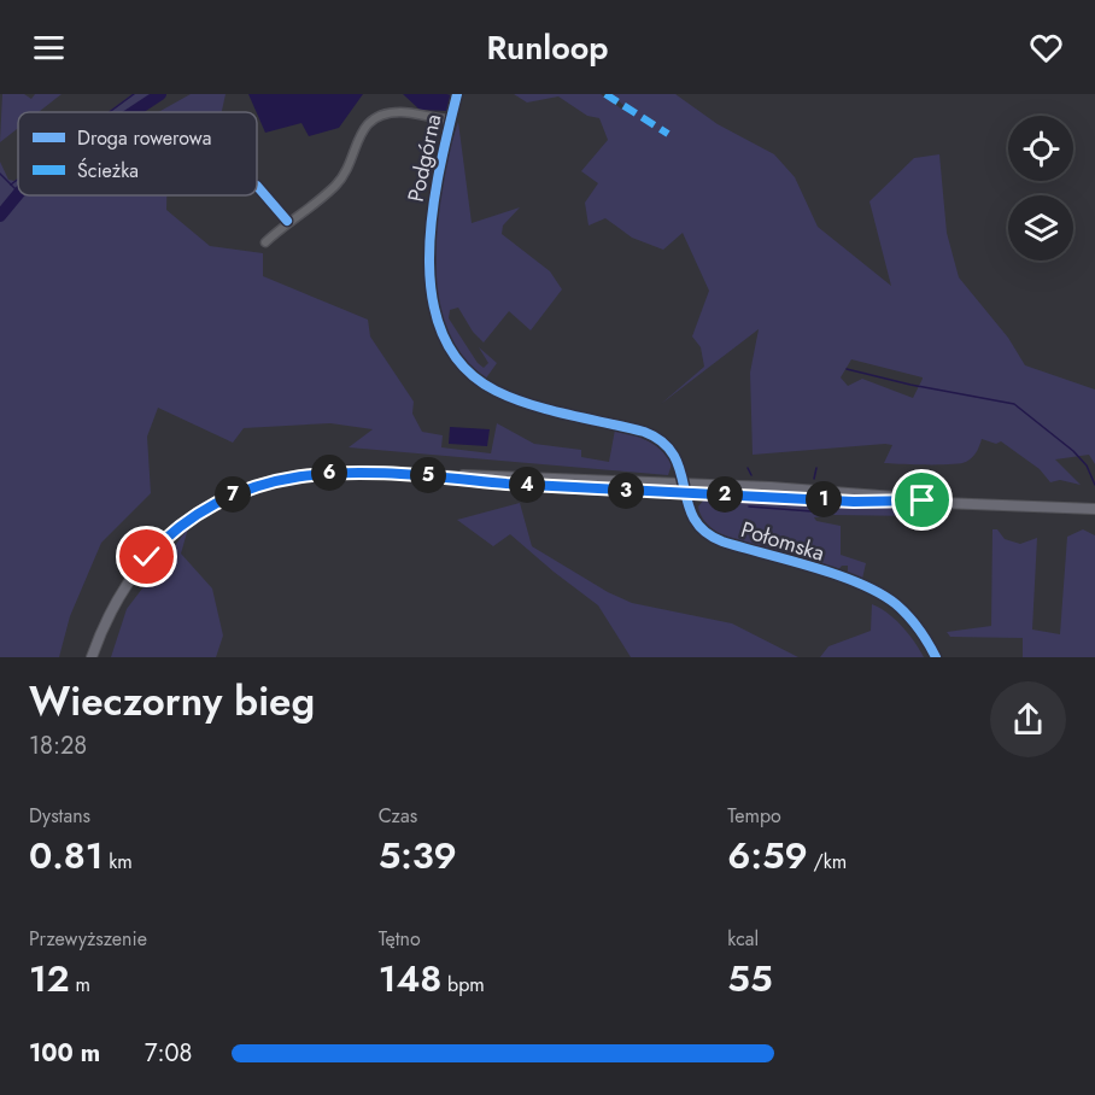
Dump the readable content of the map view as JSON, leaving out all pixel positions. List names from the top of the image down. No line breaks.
{"streets":{"street":["Podgórna","Połomska"]},"crossings":[["Podgórna","Połomska"]],"legend":["Droga rowerowa","Ścieżka"],"page":{"header":"Runloop","pins":["6","5","4","3","2","7","1"],"heading":["Wieczorny bieg","18:28"],"stats":[["Dystans","0.81 km"],["Czas","5:39"],["Tempo","6:59 /km"],["Przewyższenie","12 m"],["Tętno","148 bpm"],["kcal","55"]],"list":[{"name":"100 m","note":"7:08"}]}}
